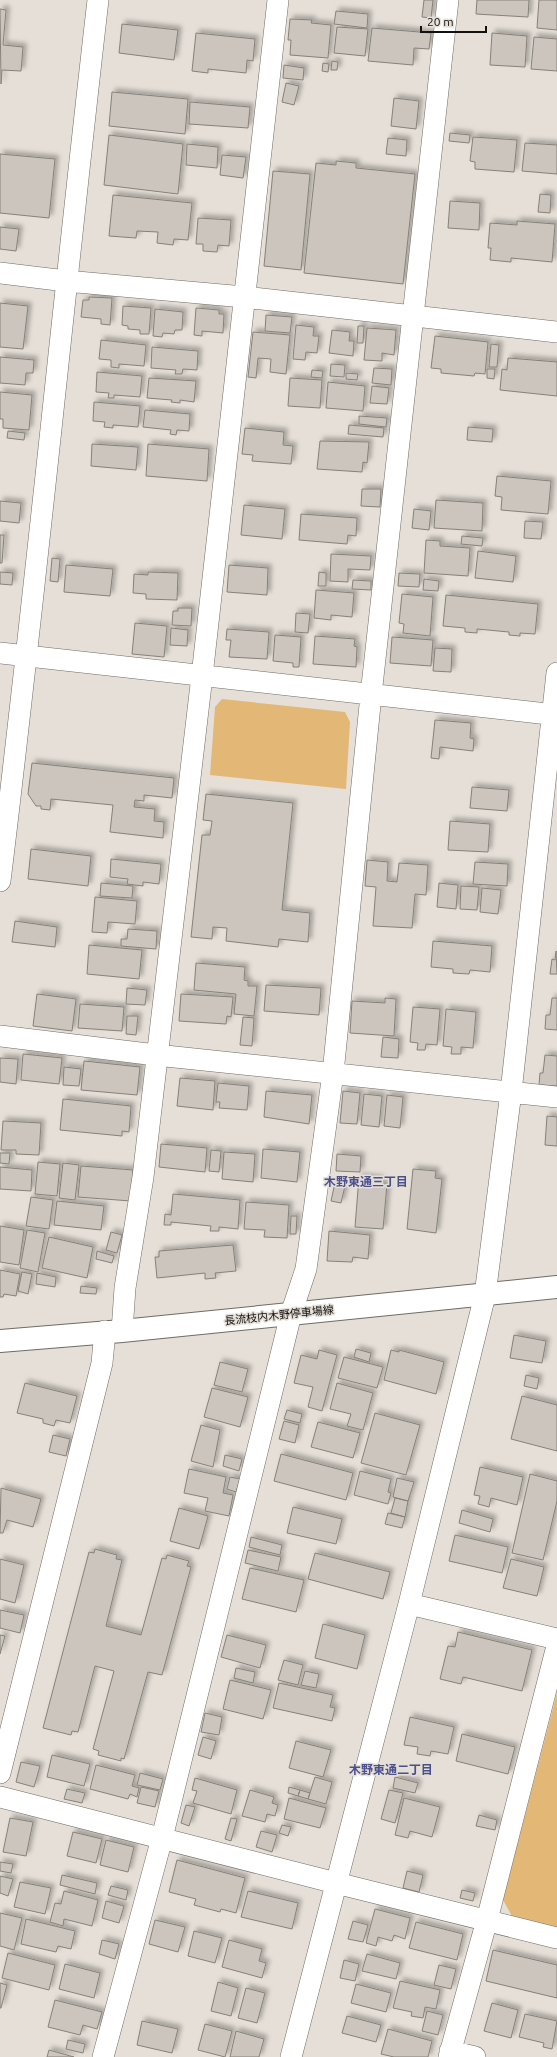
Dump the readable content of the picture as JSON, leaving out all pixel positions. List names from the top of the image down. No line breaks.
{"streets":{"main road":["長流枝内木野停車場線"]},"districts":["木野東通三丁目","木野東通二丁目"],"scale_bar":"20 m"}
